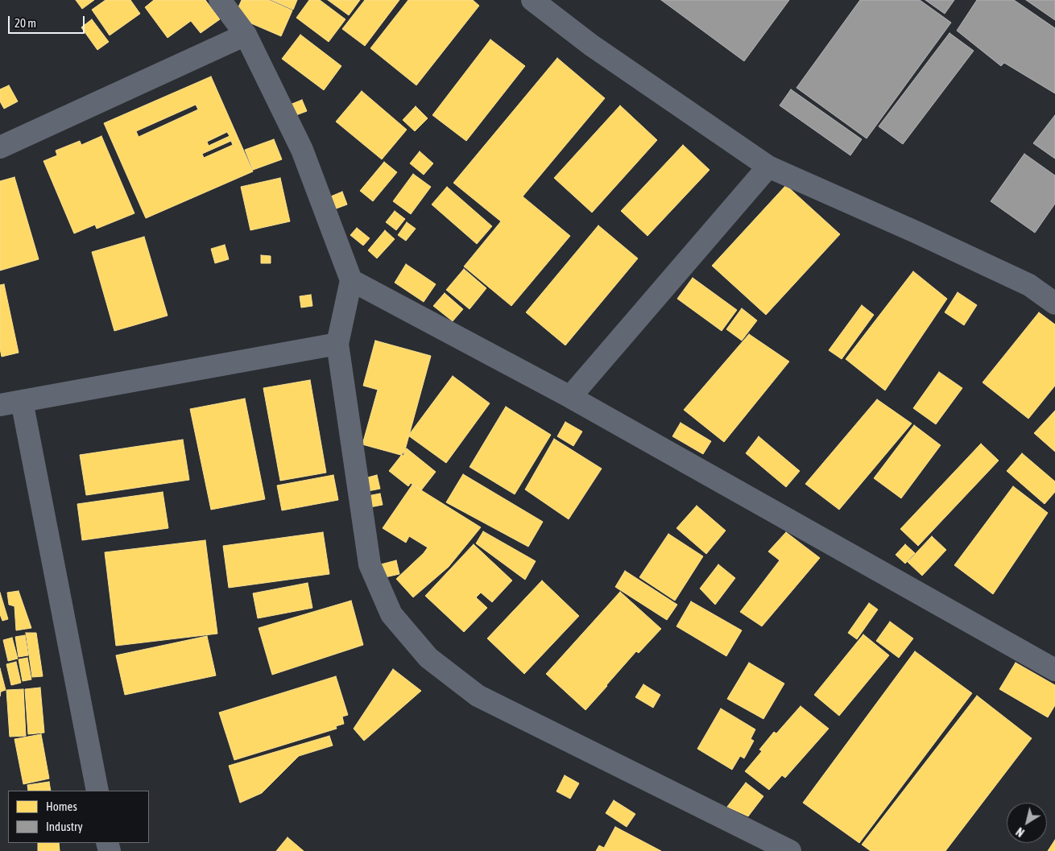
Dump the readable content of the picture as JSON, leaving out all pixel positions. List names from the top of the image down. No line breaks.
{"legend":["Homes","Industry"],"scale_bar":"20 m","north":"bottom left"}
